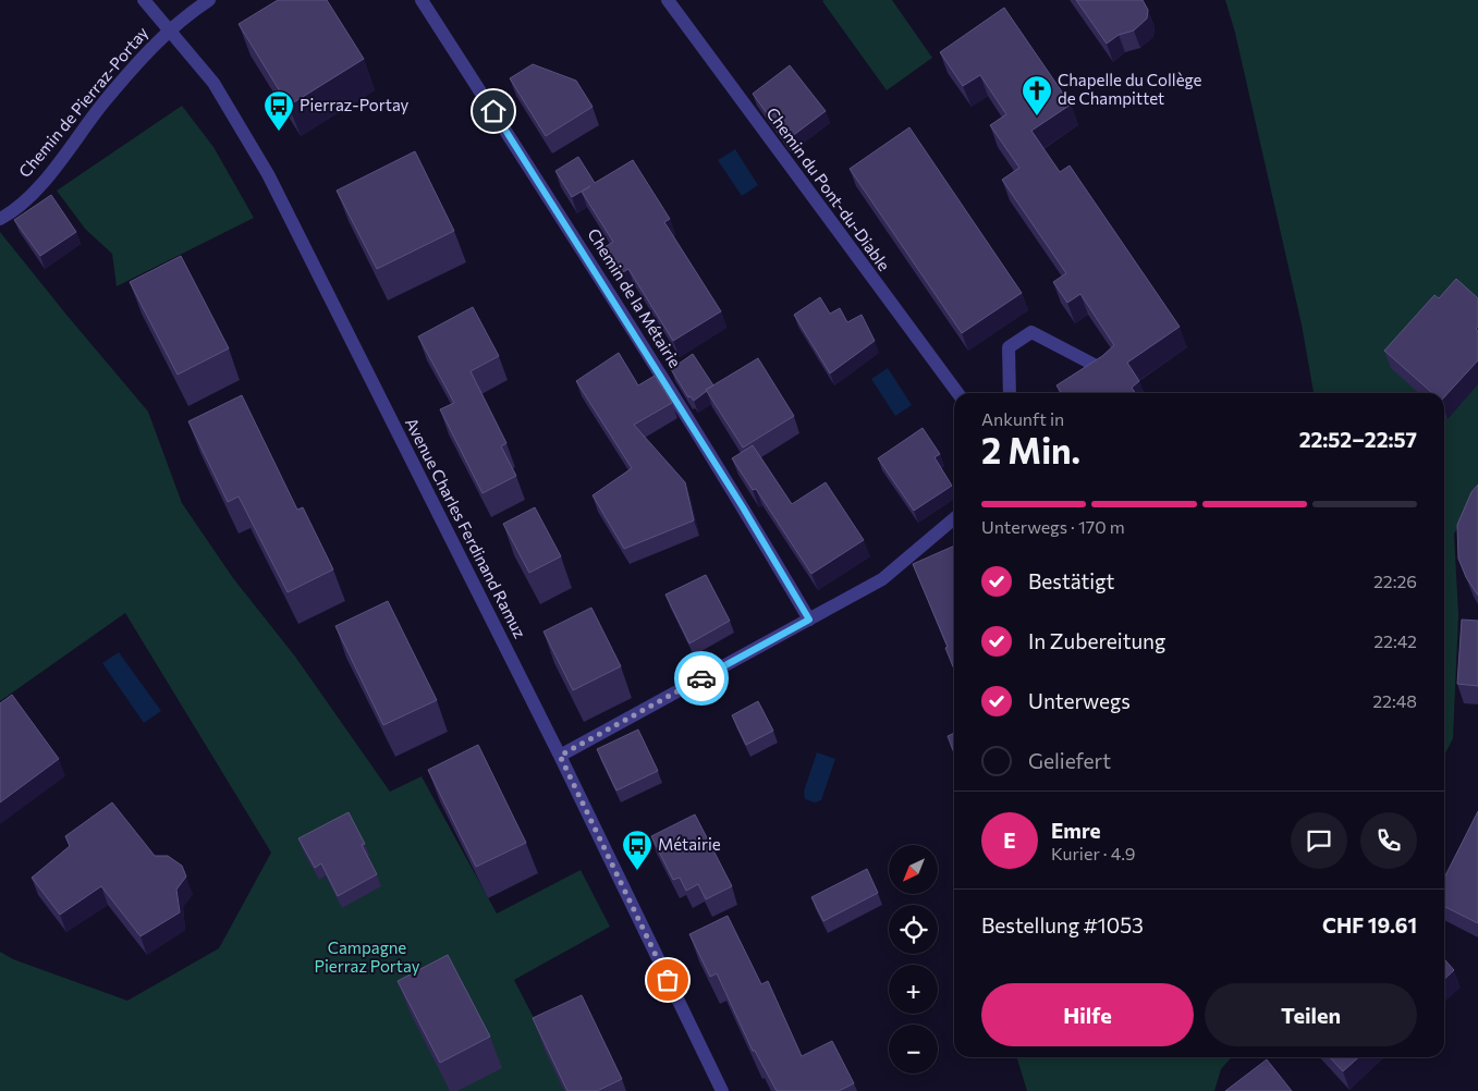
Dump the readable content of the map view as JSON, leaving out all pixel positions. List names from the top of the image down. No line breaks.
{"streets":{"street":["Chemin de Pierraz-Portay","Chemin du Pont-du-Diable","Chemin de la Métairie","Avenue Charles Ferdinand Ramuz"]},"crossings":[["Chemin de Pierraz-Portay","Avenue Charles Ferdinand Ramuz"]],"parks":["Campagne Pierraz Portay"],"places":{"church":["Chapelle du Collège de Champittet"],"bus stop":["Pierraz-Portay","Métairie"]},"north":"bottom left","page":{"heading":["2 Min.","Ankunft in","22:52–22:57"],"panel":["Emre","Kurier · 4.9","Bestellung #1053","CHF 19.61"],"bar":"Unterwegs · 170 m","list":[["Bestätigt","22:26"],["In Zubereitung","22:42"],["Unterwegs","22:48"],"Geliefert"],"round":"E","map_buttons":["+","−"],"buttons":["Hilfe","Teilen"]}}
